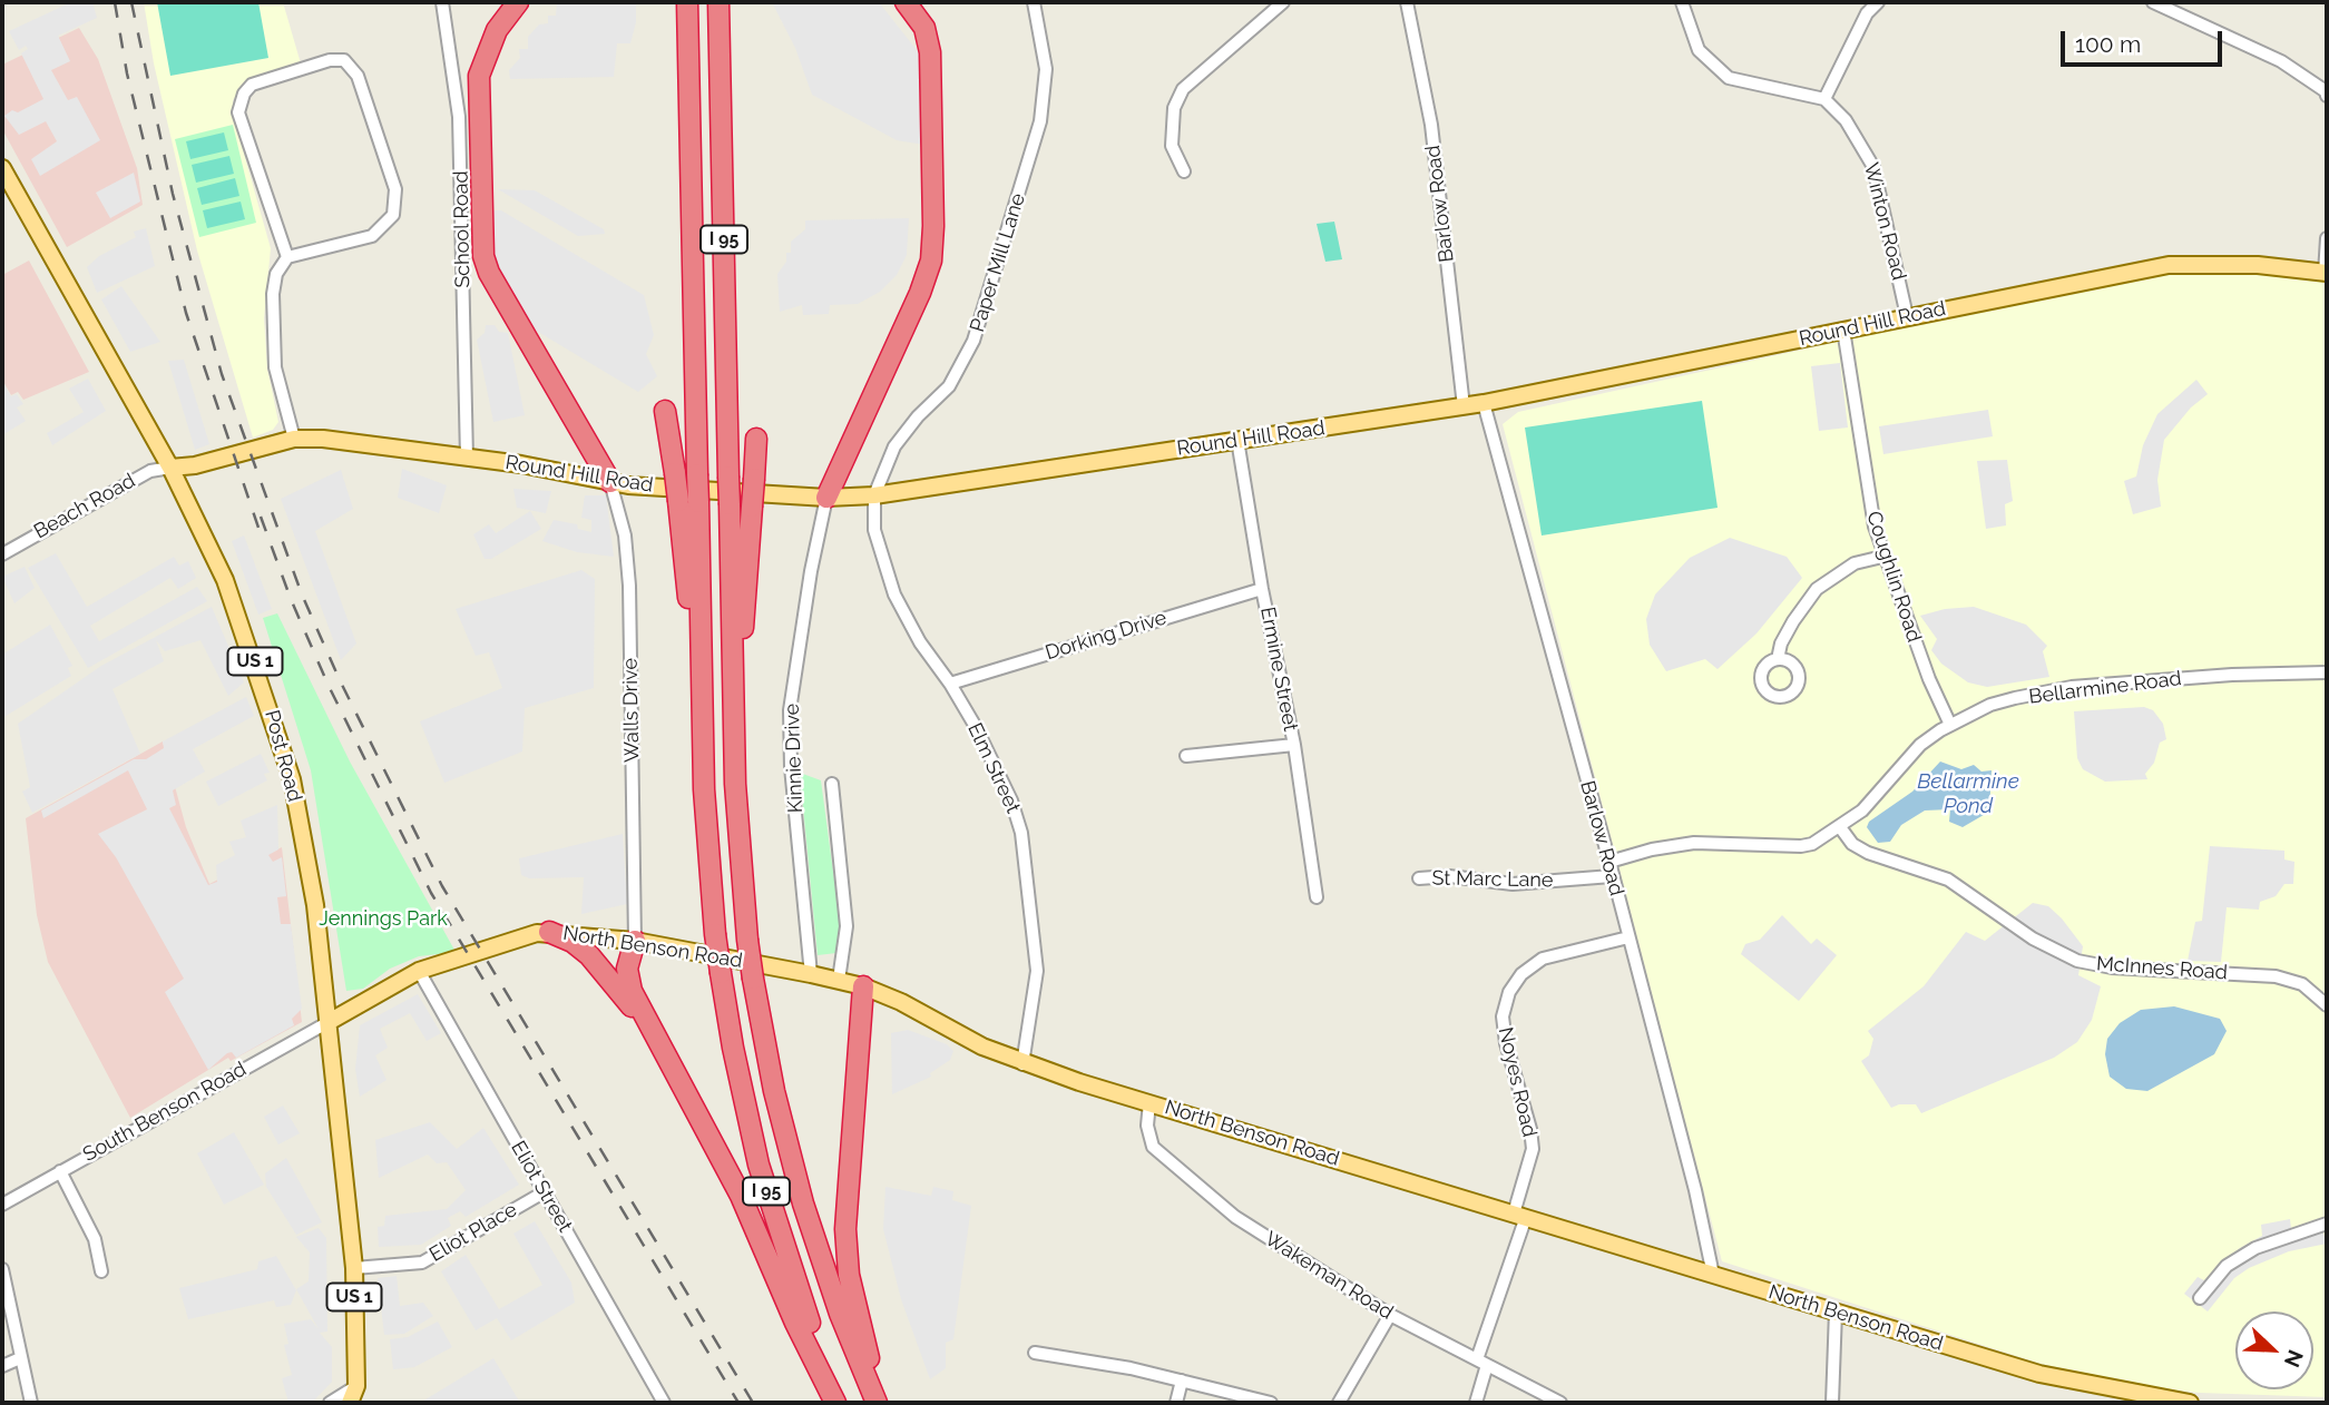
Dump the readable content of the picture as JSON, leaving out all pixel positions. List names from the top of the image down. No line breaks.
{"streets":{"highway":["I 95"],"main road":["Round Hill Road","US 1","Post Road","North Benson Road"],"street":["Barlow Road","Winton Road","School Road","Paper Mill Lane","Beach Road","Coughlin Road","Dorking Drive","Ermine Street","Bellarmine Road","Walls Drive","Kinnie Drive","Elm Street","St Marc Lane","McInnes Road","Noyes Road","South Benson Road","Eliot Street","Eliot Place","Wakeman Road"]},"crossings":[["Barlow Road","Round Hill Road"],["Barlow Road","Bellarmine Road"],["Barlow Road","St Marc Lane"],["Barlow Road","North Benson Road"],["Barlow Road","Noyes Road"],["Winton Road","Round Hill Road"],["School Road","Round Hill Road"],["Paper Mill Lane","Round Hill Road"],["Paper Mill Lane","Elm Street"],["Round Hill Road","Beach Road"],["Round Hill Road","Coughlin Road"],["Round Hill Road","Ermine Street"],["Round Hill Road","Walls Drive"],["Round Hill Road","Post Road"],["Round Hill Road","Kinnie Drive"],["Round Hill Road","Elm Street"],["Beach Road","Post Road"],["Coughlin Road","Bellarmine Road"],["Dorking Drive","Ermine Street"],["Dorking Drive","Elm Street"],["US 1","Post Road"],["Bellarmine Road","McInnes Road"],["Walls Drive","North Benson Road"],["Post Road","North Benson Road"],["Post Road","South Benson Road"],["Post Road","Eliot Place"],["Kinnie Drive","North Benson Road"],["Elm Street","North Benson Road"],["North Benson Road","Noyes Road"],["North Benson Road","South Benson Road"],["North Benson Road","Eliot Street"],["North Benson Road","Wakeman Road"],["Noyes Road","Wakeman Road"],["Eliot Street","Eliot Place"]],"water":["Bellarmine Pond"],"parks":["Jennings Park"],"scale_bar":"100 m","north":"bottom right"}
